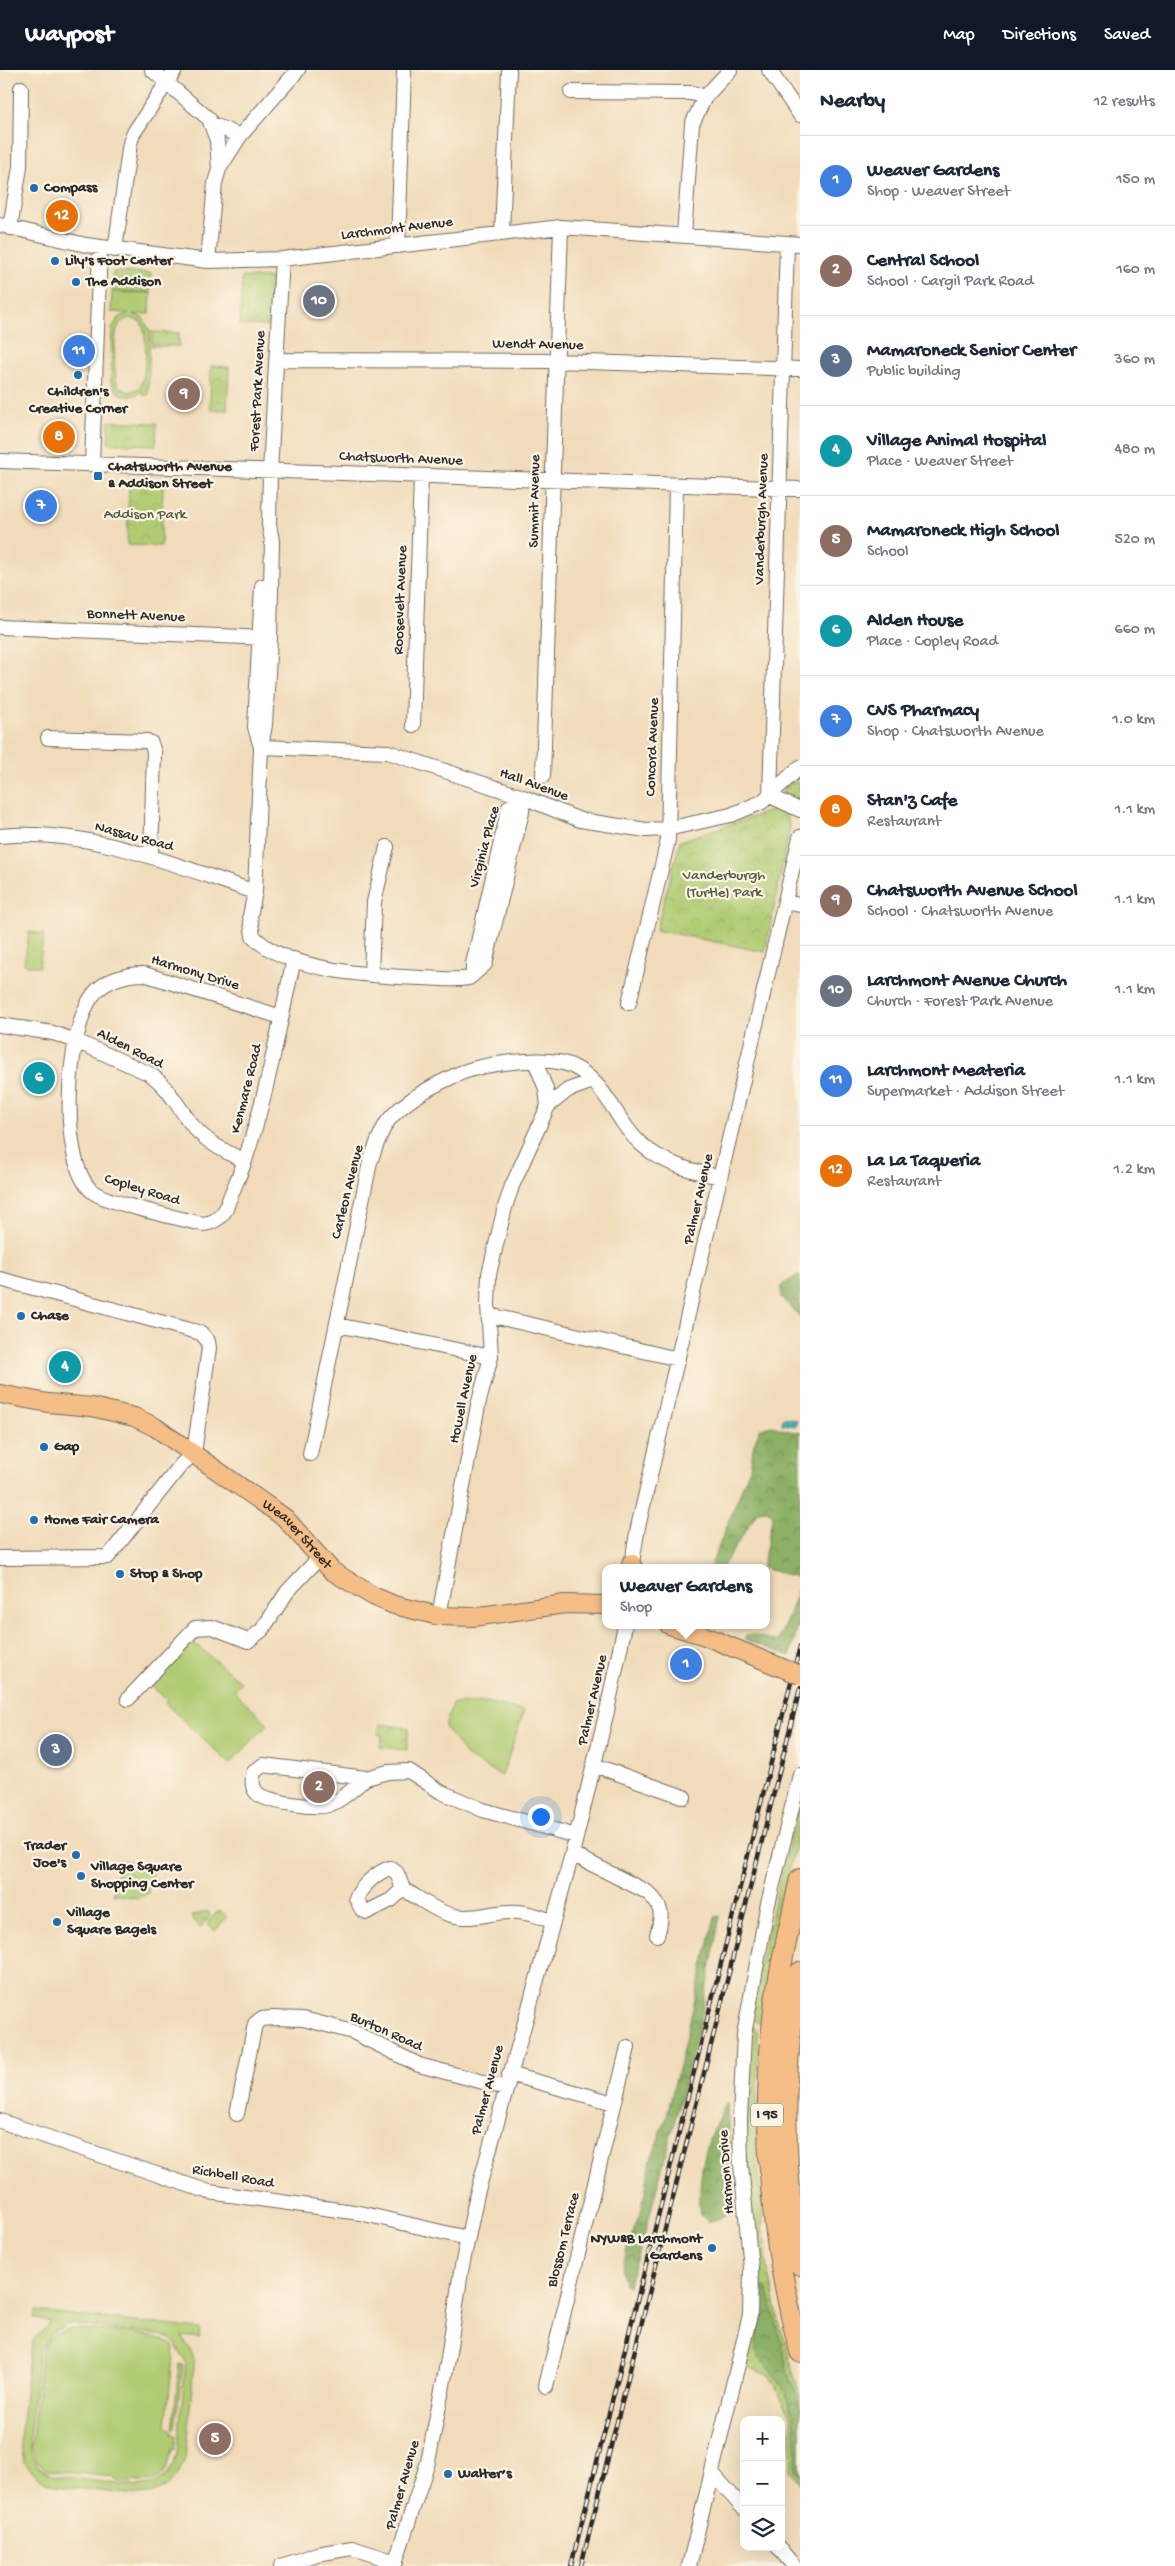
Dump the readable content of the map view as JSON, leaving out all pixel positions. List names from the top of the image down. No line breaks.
{"streets":{"highway":["I 95"],"main road":["Weaver Street"],"street":["Larchmont Avenue","Wendt Avenue","Forest Park Avenue","Chatsworth Avenue","Summit Avenue","Vanderburgh Avenue","Roosevelt Avenue","Bonnett Avenue","Concord Avenue","Hall Avenue","Nassau Road","Virginia Place","Harmony Drive","Alden Road","Kenmare Road","Copley Road","Carleon Avenue","Palmer Avenue","Howell Avenue","Burton Road","Harmon Drive","Richbell Road","Blossom Terrace"]},"crossings":[["Larchmont Avenue","Forest Park Avenue"],["Larchmont Avenue","Summit Avenue"],["Larchmont Avenue","Vanderburgh Avenue"],["Wendt Avenue","Forest Park Avenue"],["Wendt Avenue","Summit Avenue"],["Wendt Avenue","Vanderburgh Avenue"],["Forest Park Avenue","Chatsworth Avenue"],["Forest Park Avenue","Bonnett Avenue"],["Forest Park Avenue","Hall Avenue"],["Forest Park Avenue","Nassau Road"],["Forest Park Avenue","Kenmare Road"],["Chatsworth Avenue","Summit Avenue"],["Chatsworth Avenue","Vanderburgh Avenue"],["Chatsworth Avenue","Roosevelt Avenue"],["Chatsworth Avenue","Concord Avenue"],["Vanderburgh Avenue","Hall Avenue"],["Concord Avenue","Hall Avenue"],["Hall Avenue","Virginia Place"],["Harmony Drive","Alden Road"],["Harmony Drive","Kenmare Road"],["Harmony Drive","Copley Road"],["Alden Road","Kenmare Road"],["Alden Road","Copley Road"],["Kenmare Road","Copley Road"],["Carleon Avenue","Palmer Avenue"],["Carleon Avenue","Howell Avenue"],["Palmer Avenue","Burton Road"],["Palmer Avenue","Richbell Road"],["Howell Avenue","Weaver Street"]],"parks":["Addison Park","Vanderburgh (Turtle) Park"],"places":{"other":["Compass","Lily's Foot Center","The Addison","Children's Creative Corner","Chase","Gap","Home Fair Camera","Stop & Shop","Trader Joe's","Village Square Shopping Center","Village Square Bagels","NYW&B Larchmont Gardens","Walter’s"],"transit":["Chatsworth Avenue & Addison Street"]},"page":{"header":"Waypost","nav":["Map","Directions","Saved"],"heading":["Nearby","12 results"],"list":[{"mark":"1","name":"Weaver Gardens","note":"Shop · Weaver Street","value":"150 m"},{"mark":"2","name":"Central School","note":"School · Cargil Park Road","value":"160 m"},{"mark":"3","name":"Mamaroneck Senior Center","note":"Public building","value":"360 m"},{"mark":"4","name":"Village Animal Hospital","note":"Place · Weaver Street","value":"480 m"},{"mark":"5","name":"Mamaroneck High School","note":"School","value":"520 m"},{"mark":"6","name":"Alden House","note":"Place · Copley Road","value":"660 m"},{"mark":"7","name":"CVS Pharmacy","note":"Shop · Chatsworth Avenue","value":"1.0 km"},{"mark":"8","name":"Stan'z Cafe","note":"Restaurant","value":"1.1 km"},{"mark":"9","name":"Chatsworth Avenue School","note":"School · Chatsworth Avenue","value":"1.1 km"},{"mark":"10","name":"Larchmont Avenue Church","note":"Church · Forest Park Avenue","value":"1.1 km"},{"mark":"11","name":"Larchmont Meateria","note":"Supermarket · Addison Street","value":"1.1 km"},{"mark":"12","name":"La La Taqueria","note":"Restaurant","value":"1.2 km"}],"pins":["12","10","11","9","8","7","6","4","1","3","2","5"],"popup":["Weaver Gardens","Shop"],"map_buttons":["+","−"]}}
